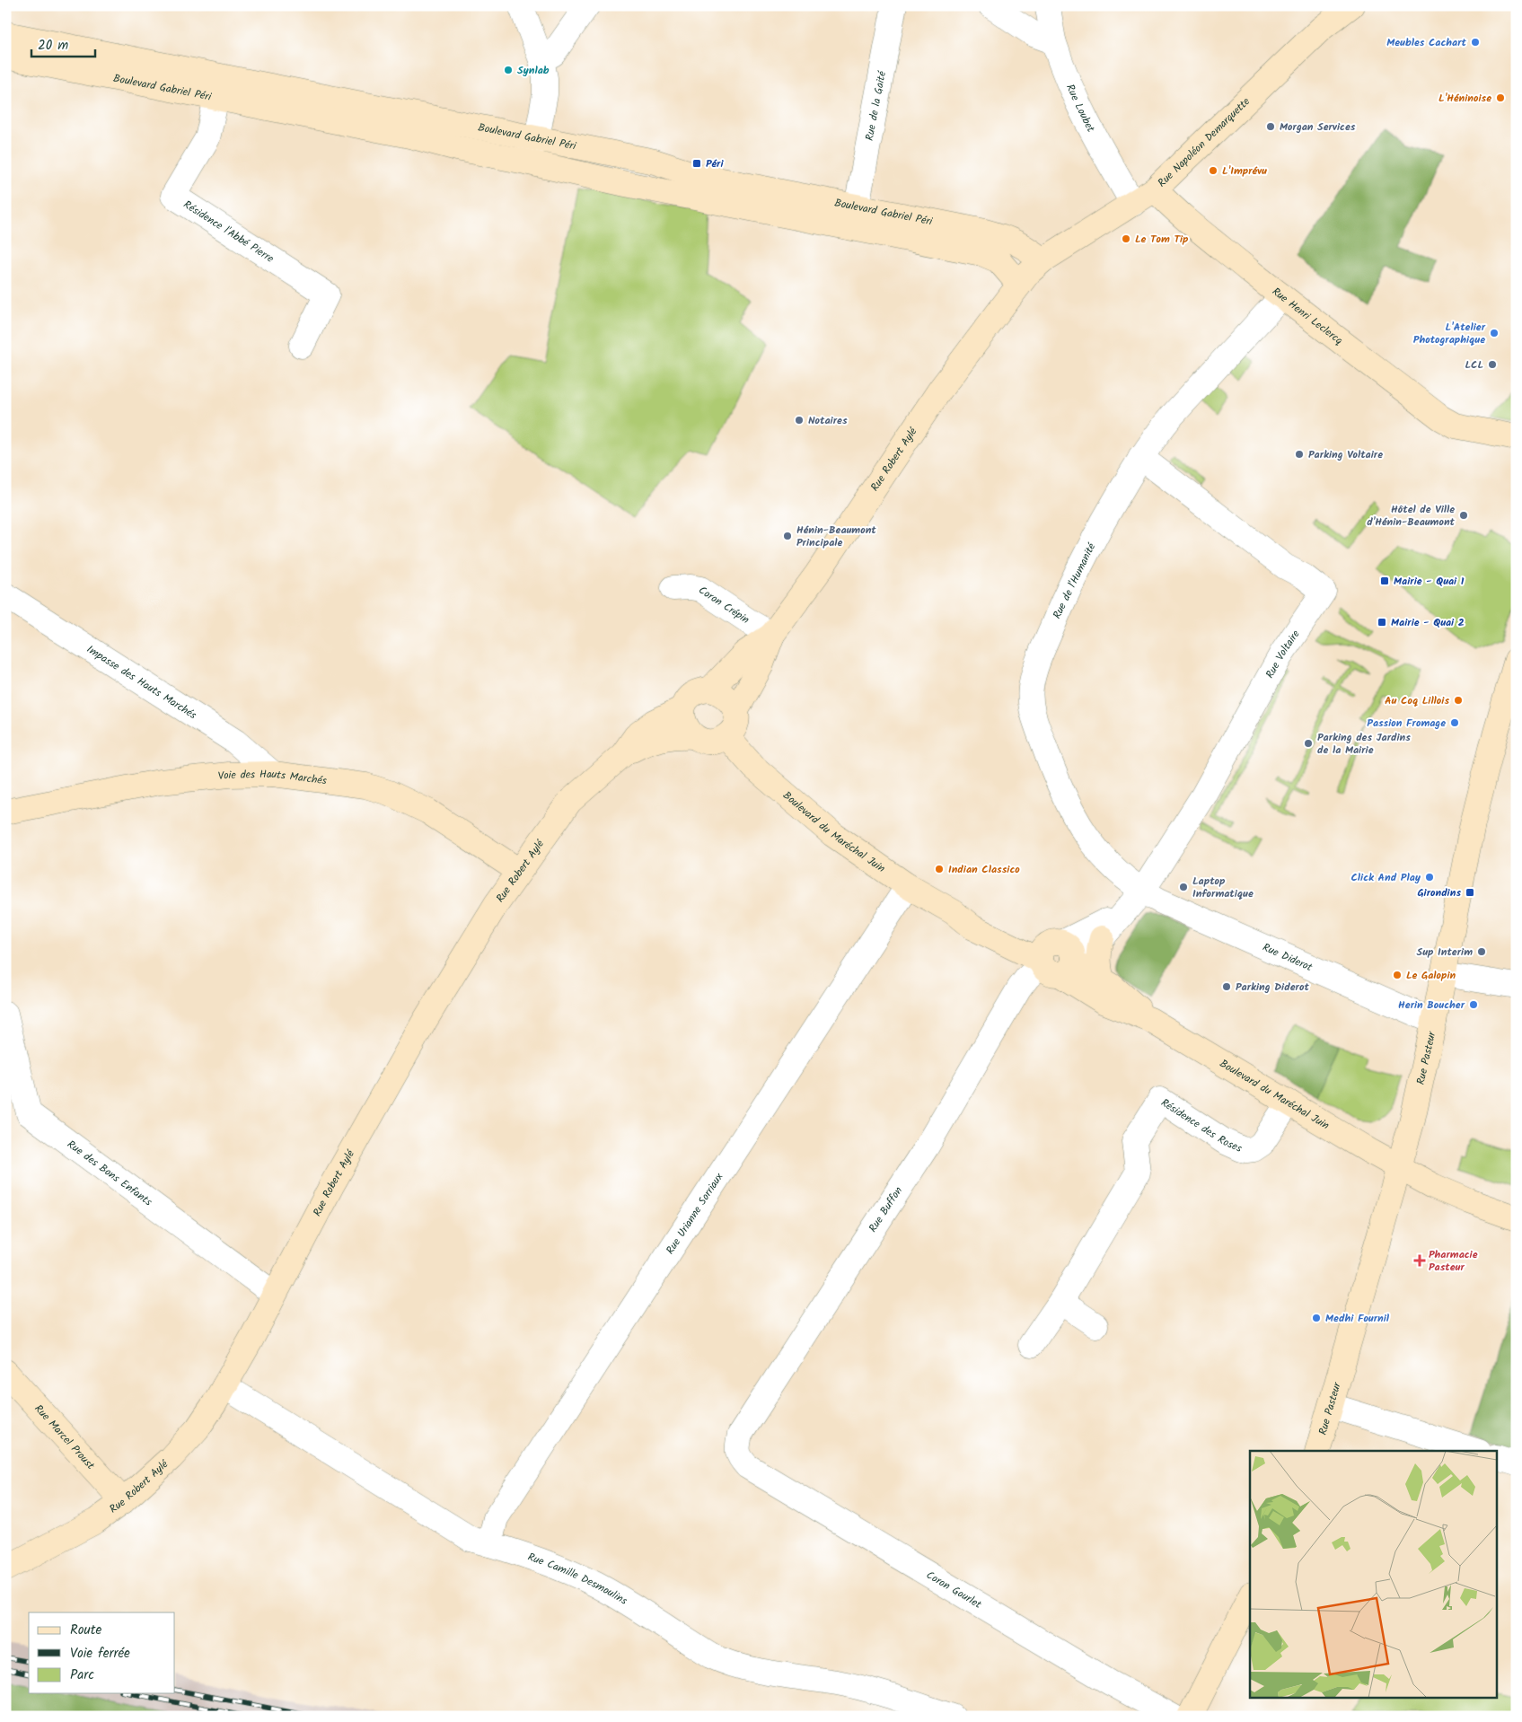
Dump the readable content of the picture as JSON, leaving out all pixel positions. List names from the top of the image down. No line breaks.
{"streets":{"main road":["Boulevard Gabriel Péri","Rue Napoléon Demarquette","Rue Henri Leclercq","Rue Robert Aylé","Voie des Hauts Marchés","Boulevard du Maréchal Juin","Rue Pasteur","Rue Marcel Proust"],"street":["Rue de la Gaité","Rue Loubet","Résidence l'Abbé Pierre","Rue de l'Humanité","Coron Crépin","Rue Voltaire","Impasse des Hauts Marchés","Rue Diderot","Résidence des Roses","Rue des Bons Enfants","Rue Buffon","Rue Urianne Sorriaux","Rue Camille Desmoulins","Coron Gourlet"]},"crossings":[["Boulevard Gabriel Péri","Rue de la Gaité"],["Boulevard Gabriel Péri","Rue Napoléon Demarquette"],["Boulevard Gabriel Péri","Résidence l'Abbé Pierre"],["Boulevard Gabriel Péri","Rue Robert Aylé"],["Rue Loubet","Rue Napoléon Demarquette"],["Rue Napoléon Demarquette","Rue Henri Leclercq"],["Rue Napoléon Demarquette","Rue Robert Aylé"],["Rue Henri Leclercq","Rue de l'Humanité"],["Rue Robert Aylé","Coron Crépin"],["Rue Robert Aylé","Voie des Hauts Marchés"],["Rue Robert Aylé","Boulevard du Maréchal Juin"],["Rue Robert Aylé","Rue des Bons Enfants"],["Rue Robert Aylé","Rue Marcel Proust"],["Rue Robert Aylé","Rue Camille Desmoulins"],["Rue de l'Humanité","Rue Voltaire"],["Rue de l'Humanité","Rue Diderot"],["Rue Voltaire","Boulevard du Maréchal Juin"],["Rue Voltaire","Rue Diderot"],["Rue Voltaire","Rue Buffon"],["Impasse des Hauts Marchés","Voie des Hauts Marchés"],["Boulevard du Maréchal Juin","Rue Pasteur"],["Boulevard du Maréchal Juin","Résidence des Roses"],["Boulevard du Maréchal Juin","Rue Buffon"],["Boulevard du Maréchal Juin","Rue Urianne Sorriaux"],["Rue Diderot","Rue Pasteur"],["Rue Buffon","Coron Gourlet"],["Rue Urianne Sorriaux","Rue Camille Desmoulins"]],"places":{"other":["Meubles Cachart","Synlab","L'Héninoise","Morgan Services","L'Imprévu","Le Tom Tip","L'Atelier Photographique","LCL","Notaires","Parking Voltaire","Hôtel de Ville d'Hénin-Beaumont","Hénin-Beaumont Principale","Au Coq Lillois","Passion Fromage","Parking des Jardins de la Mairie","Indian Classico","Click And Play","Laptop Informatique","Sup Interim","Le Galopin","Parking Diderot","Herin Boucher","Medhi Fournil"],"transit":["Péri","Mairie - Quai 1","Mairie - Quai 2","Girondins"],"health":["Pharmacie Pasteur"]},"legend":["Route","Voie ferrée","Parc"],"scale_bar":"20 m"}
